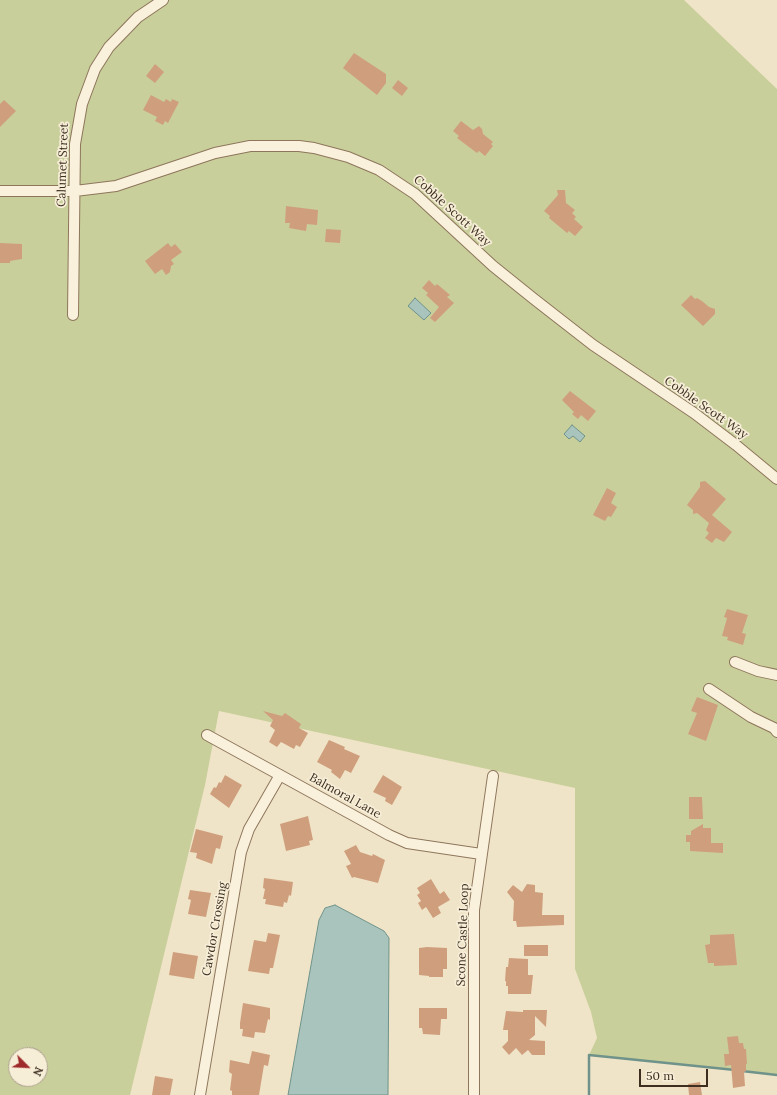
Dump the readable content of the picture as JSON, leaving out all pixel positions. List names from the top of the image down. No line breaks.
{"streets":{"street":["Calumet Street","Cobble Scott Way","Balmoral Lane","Cawdor Crossing","Scone Castle Loop"]},"crossings":[["Calumet Street","Cobble Scott Way"],["Balmoral Lane","Cawdor Crossing"],["Balmoral Lane","Scone Castle Loop"]],"scale_bar":"50 m","north":"bottom right"}
